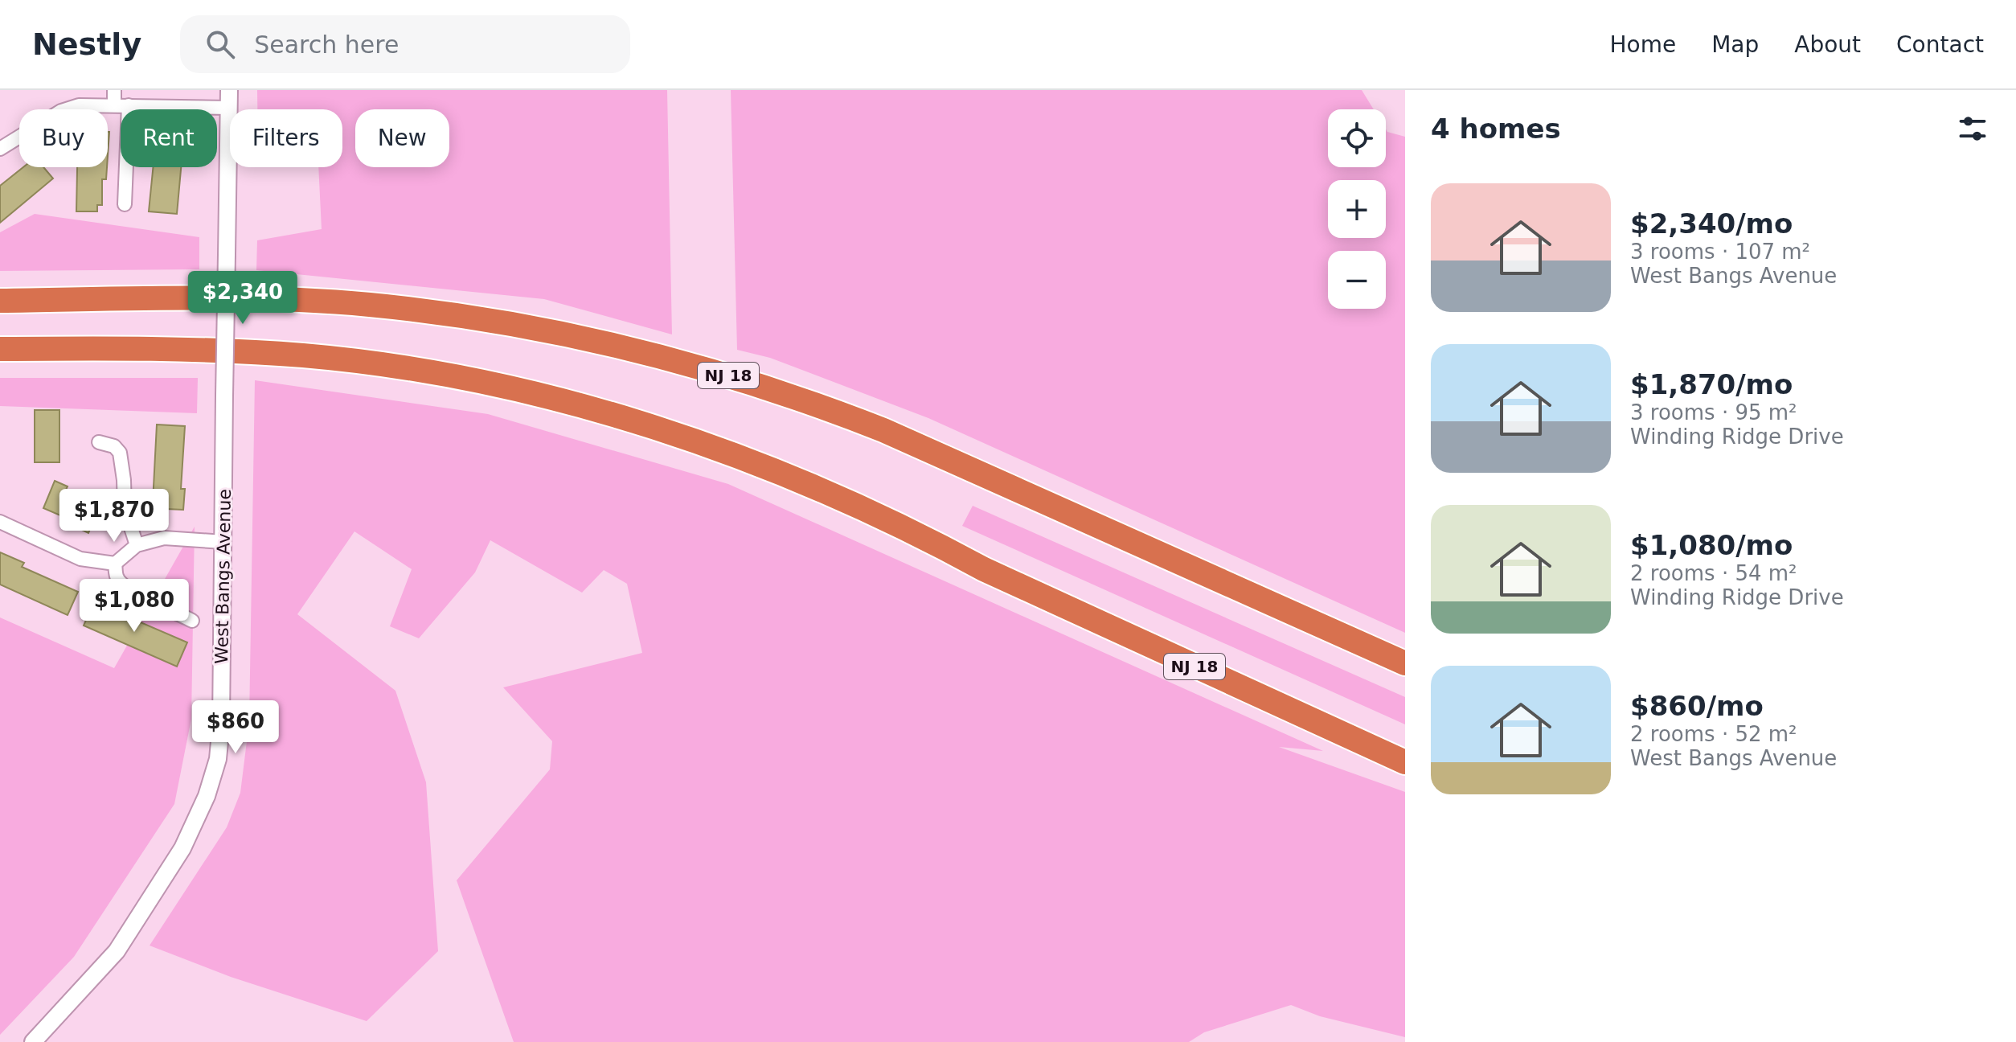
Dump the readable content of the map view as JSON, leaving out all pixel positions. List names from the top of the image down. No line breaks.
{"streets":{"highway":["NJ 18"],"street":["West Bangs Avenue"]},"page":{"header":"Nestly","search":"Search here","nav":["Home","Map","About","Contact"],"heading":"4 homes","map_buttons":["+","−"],"chip":["Buy","Rent","Filters","New"],"list":[{"name":"$2,340/mo","note":"3 rooms · 107 m² · West Bangs Avenue"},{"name":"$1,870/mo","note":"3 rooms · 95 m² · Winding Ridge Drive"},{"name":"$1,080/mo","note":"2 rooms · 54 m² · Winding Ridge Drive"},{"name":"$860/mo","note":"2 rooms · 52 m² · West Bangs Avenue"}],"price":["$2,340","$1,870","$1,080","$860"]}}
